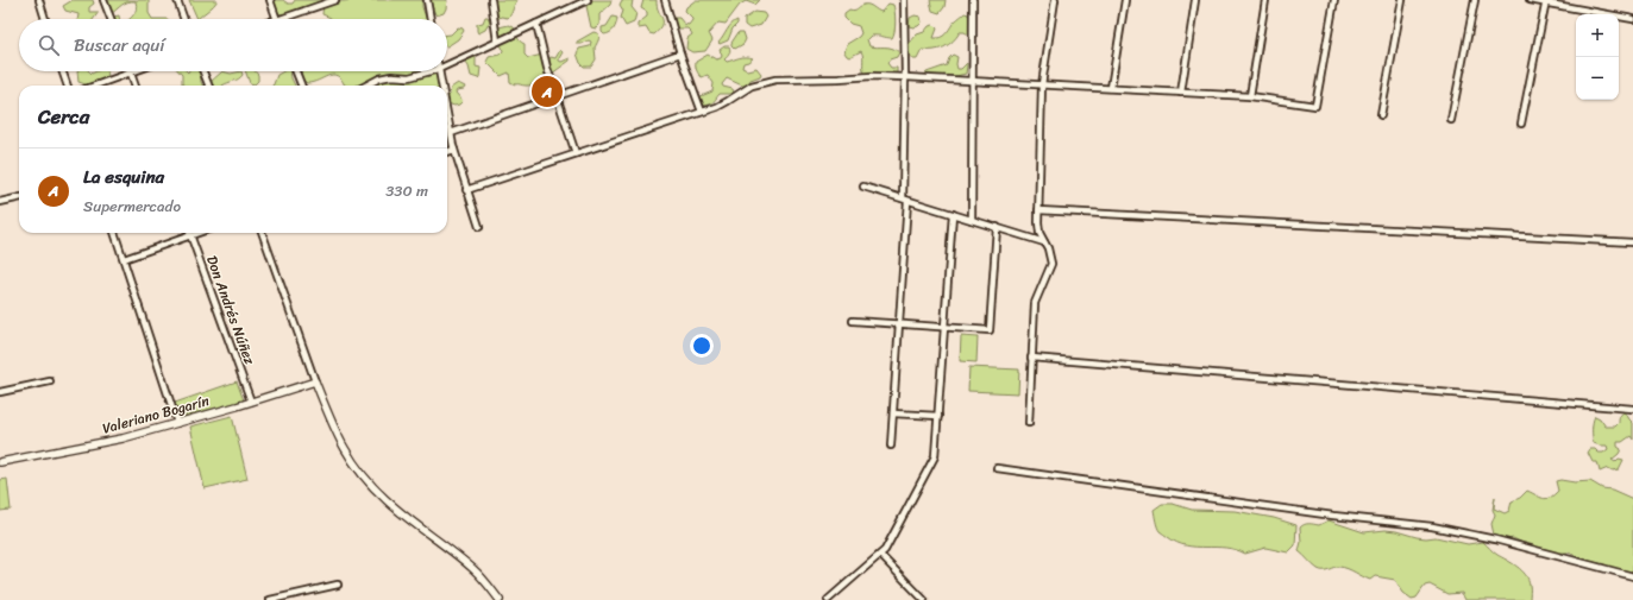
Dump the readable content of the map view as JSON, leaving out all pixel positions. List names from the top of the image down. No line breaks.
{"streets":{"street":["Don Andrés Núñez","Valeriano Bogarín"]},"crossings":[["Don Andrés Núñez","Valeriano Bogarín"]],"page":{"map_buttons":["+","−"],"search":"Buscar aquí","pins":"A","heading":"Cerca","list":[{"mark":"A","name":"La esquina","note":"Supermercado","value":"330 m"}]}}
